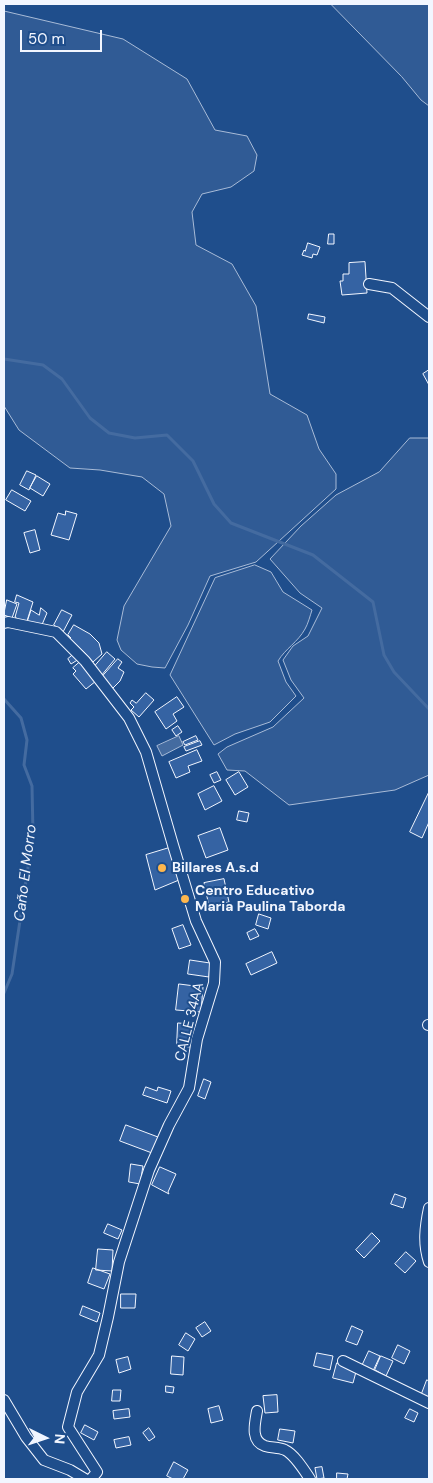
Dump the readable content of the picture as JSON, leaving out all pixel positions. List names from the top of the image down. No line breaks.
{"streets":{"street":["CALLE 34AA"]},"water":["Caño El Morro"],"places":["Billares A.s.d","Centro Educativo Maria Paulina Taborda"],"scale_bar":"50 m","north":"right"}
